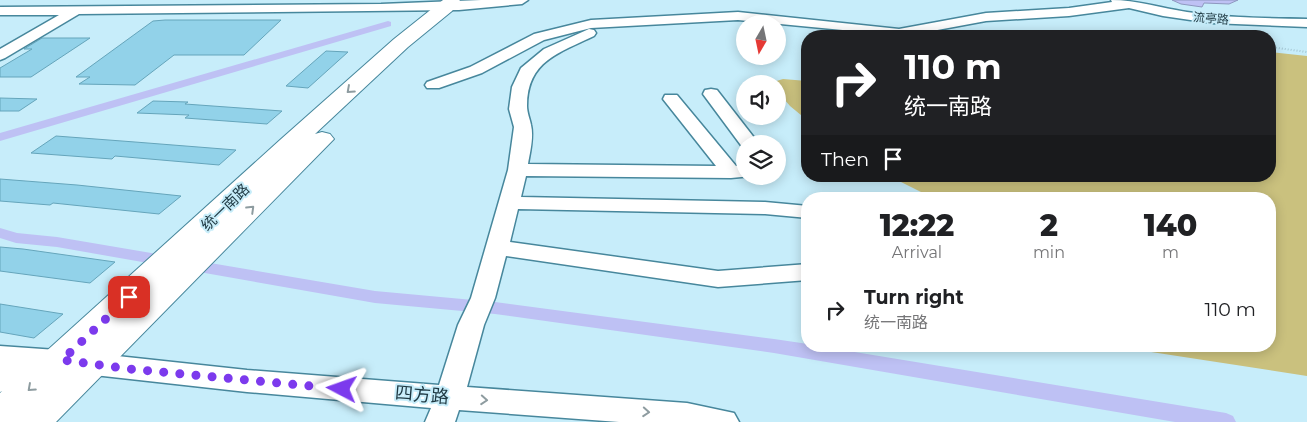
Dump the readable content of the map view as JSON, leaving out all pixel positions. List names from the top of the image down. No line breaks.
{"streets":{"main road":["统一南路"],"street":["流亭路","四方路"]},"crossings":[["统一南路","四方路"]],"north":"bottom","page":{"turn":["110 m","统一南路"],"then":"Then","eta":["12:22","Arrival","2","min","140","m"],"list":[{"name":"Turn right","note":"统一南路","value":"110 m"}]}}
